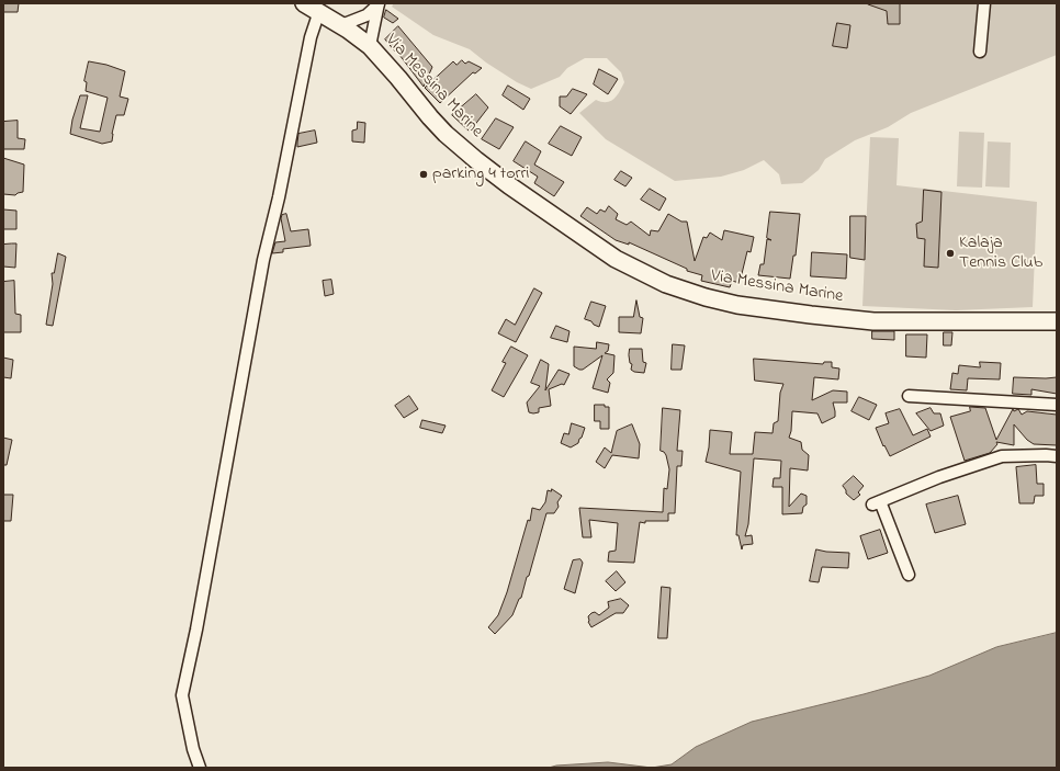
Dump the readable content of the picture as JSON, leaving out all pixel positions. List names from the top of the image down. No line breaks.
{"streets":{"main road":["Via Messina Marine"]},"places":["parking 4 torri","Kalaja Tennis Club"]}
